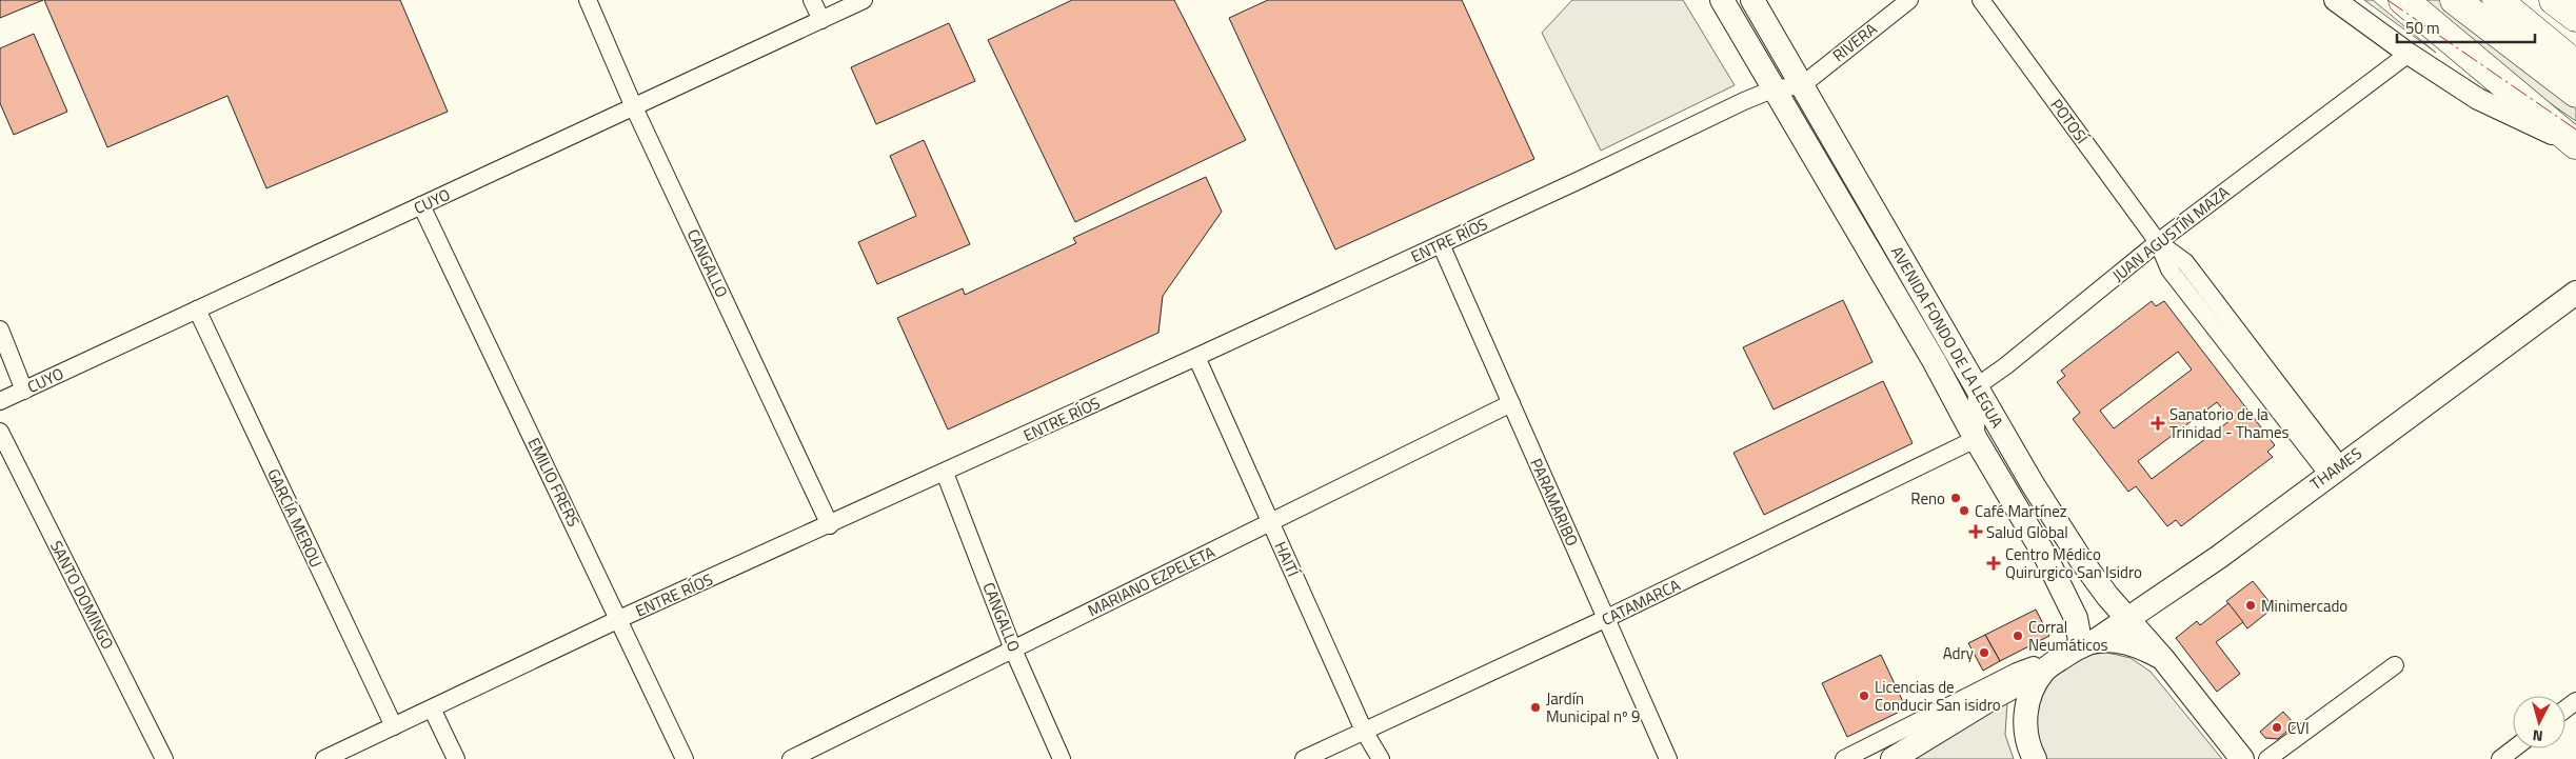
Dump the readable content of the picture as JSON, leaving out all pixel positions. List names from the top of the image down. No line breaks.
{"streets":{"main road":["AVENIDA FONDO DE LA LEGUA","THAMES"],"street":["RIVERA","POTOSÍ","CUYO","JUAN AGUSTÍN MAZA","ENTRE RÍOS","CANGALLO","EMILIO FRERS","PARAMARIBO","GARCÍA MEROU","HAITÍ","MARIANO EZPELETA","SANTO DOMINGO","CATAMARCA"]},"crossings":[["RIVERA","ENTRE RÍOS"],["RIVERA","AVENIDA FONDO DE LA LEGUA"],["POTOSÍ","JUAN AGUSTÍN MAZA"],["POTOSÍ","THAMES"],["CUYO","CANGALLO"],["CUYO","EMILIO FRERS"],["CUYO","GARCÍA MEROU"],["JUAN AGUSTÍN MAZA","AVENIDA FONDO DE LA LEGUA"],["ENTRE RÍOS","CANGALLO"],["ENTRE RÍOS","AVENIDA FONDO DE LA LEGUA"],["ENTRE RÍOS","EMILIO FRERS"],["ENTRE RÍOS","PARAMARIBO"],["ENTRE RÍOS","GARCÍA MEROU"],["ENTRE RÍOS","HAITÍ"],["CANGALLO","MARIANO EZPELETA"],["AVENIDA FONDO DE LA LEGUA","THAMES"],["AVENIDA FONDO DE LA LEGUA","CATAMARCA"],["PARAMARIBO","MARIANO EZPELETA"],["PARAMARIBO","CATAMARCA"],["HAITÍ","MARIANO EZPELETA"],["HAITÍ","CATAMARCA"]],"places":{"health":["Sanatorio de la Trinidad - Thames","Salud Global","Centro Médico Quirurgico San Isidro"],"other":["Reno","Café Martínez","Minimercado","Corral Neumáticos","Adry","Licencias de Conducir San isidro","Jardín Municipal nº 9","CVI"]},"scale_bar":"50 m","north":"bottom"}
